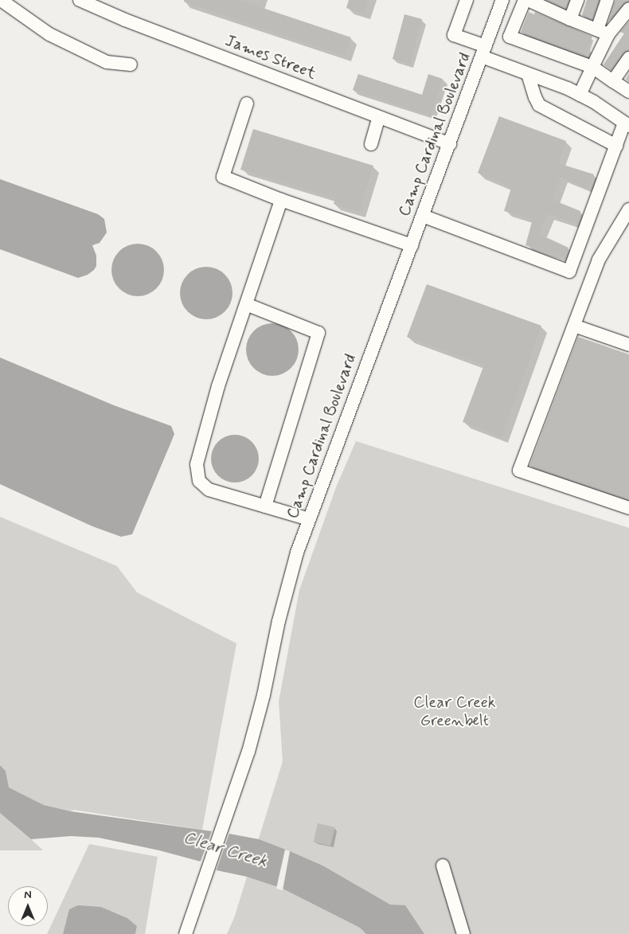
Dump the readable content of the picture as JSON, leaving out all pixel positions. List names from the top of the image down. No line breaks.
{"streets":{"street":["James Street","Camp Cardinal Boulevard"]},"crossings":[["James Street","Camp Cardinal Boulevard"]],"water":["Clear Creek"],"parks":["Clear Creek Greenbelt"],"north":"top"}
